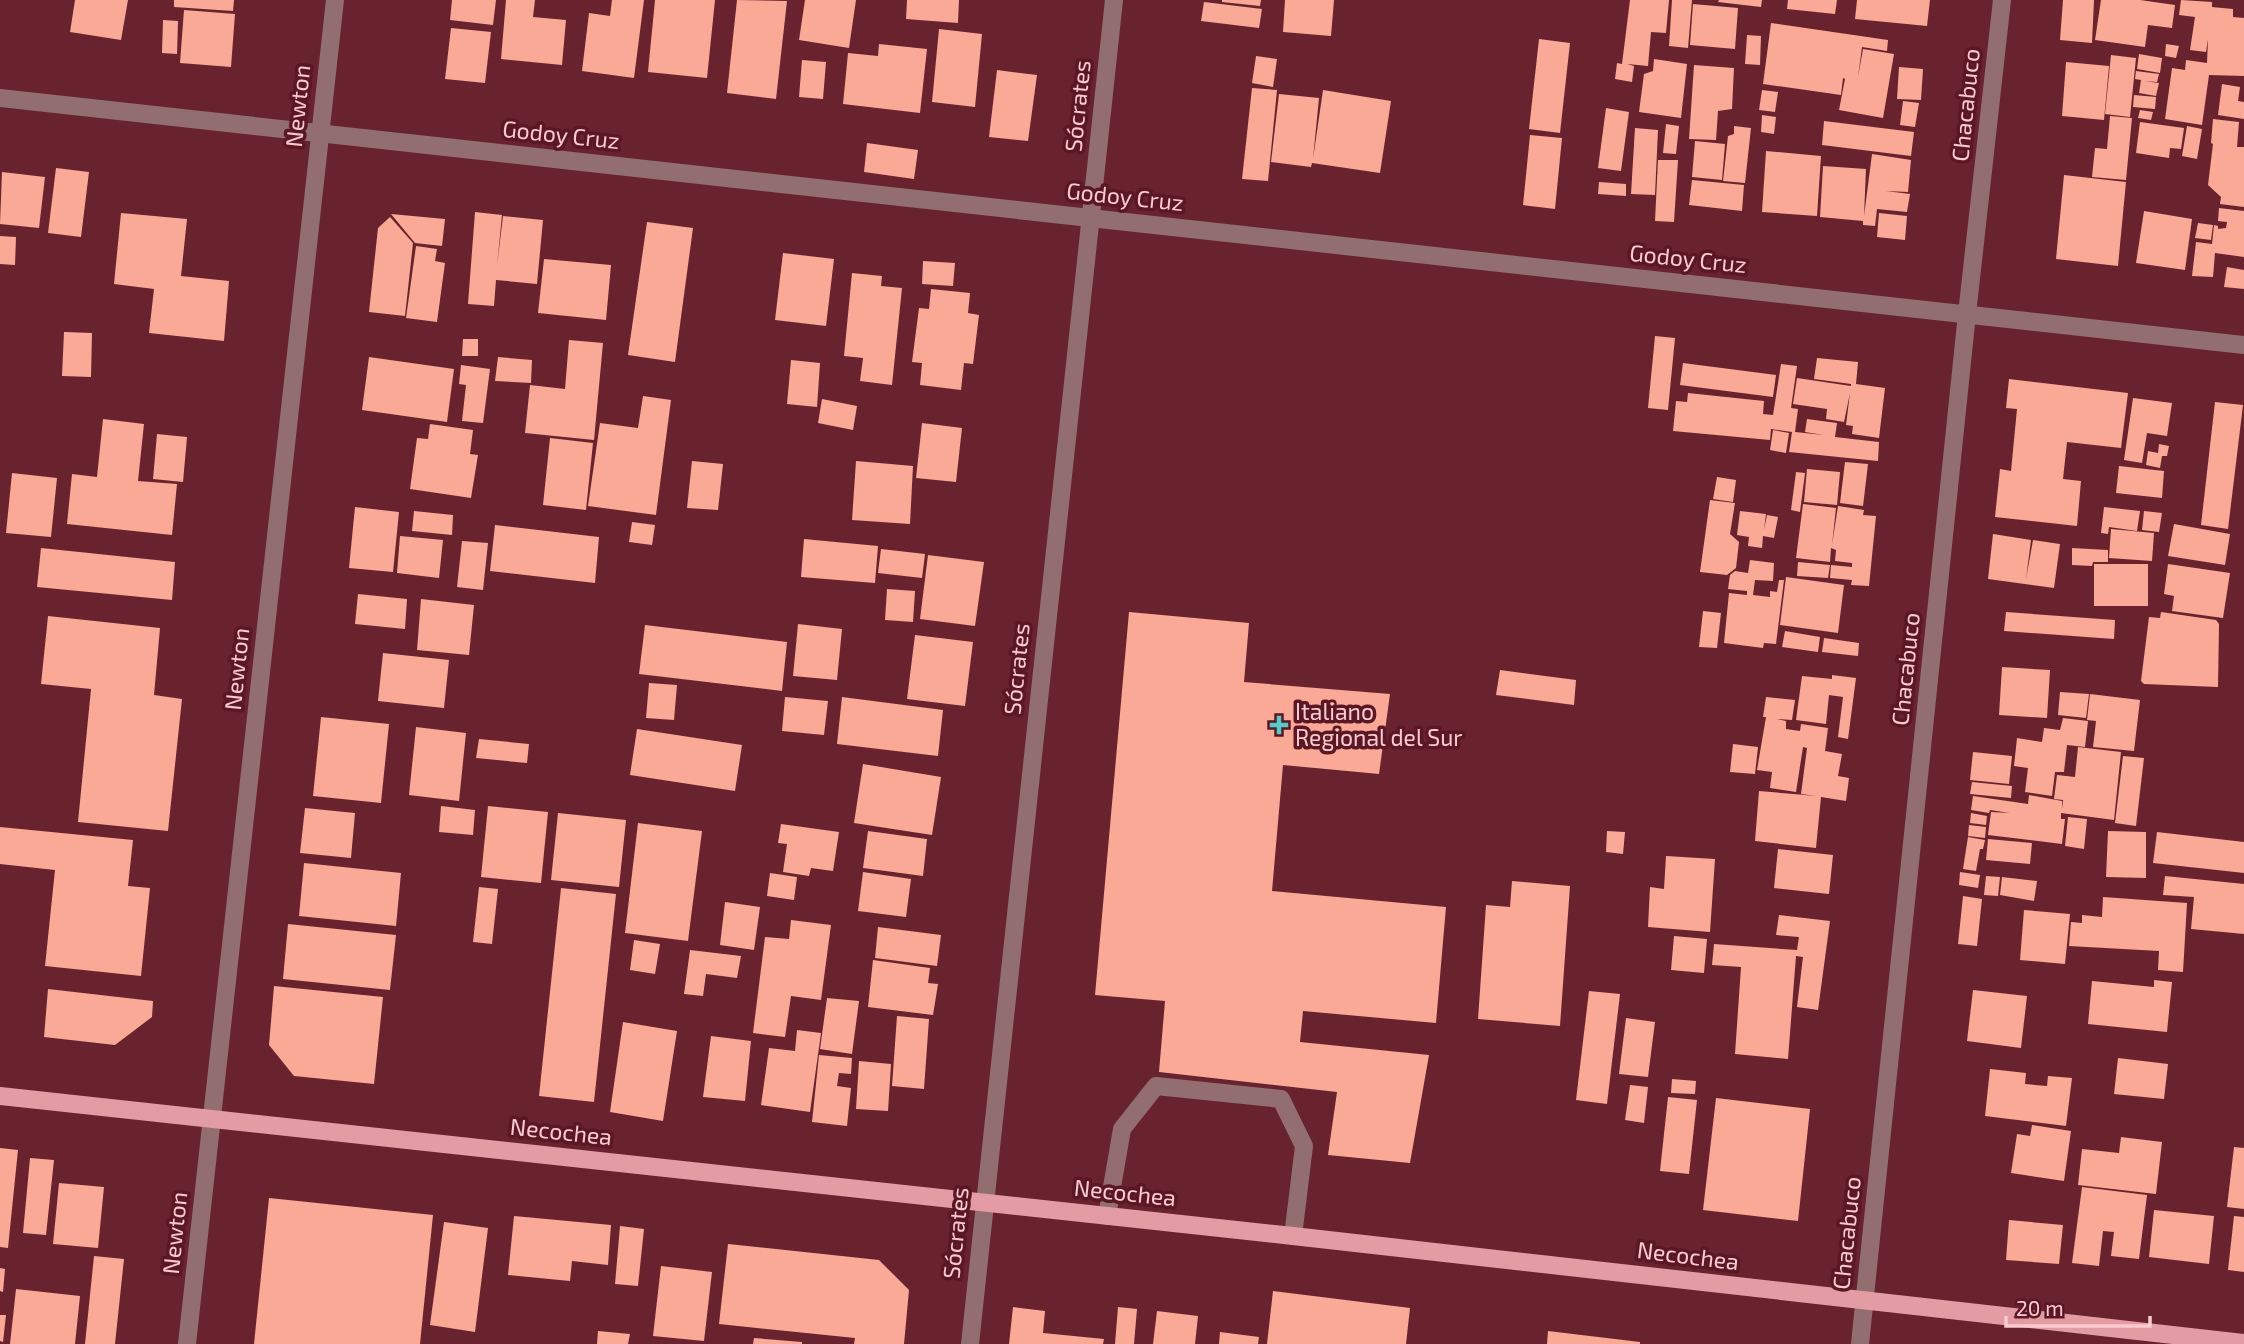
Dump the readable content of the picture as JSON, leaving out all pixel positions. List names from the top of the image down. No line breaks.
{"streets":{"main road":["Necochea"],"street":["Chacabuco","Newton","Sócrates","Godoy Cruz"]},"crossings":[["Chacabuco","Godoy Cruz"],["Chacabuco","Necochea"],["Newton","Godoy Cruz"],["Newton","Necochea"],["Sócrates","Godoy Cruz"],["Sócrates","Necochea"]],"places":{"health":["Italiano Regional del Sur"]},"scale_bar":"20 m"}
